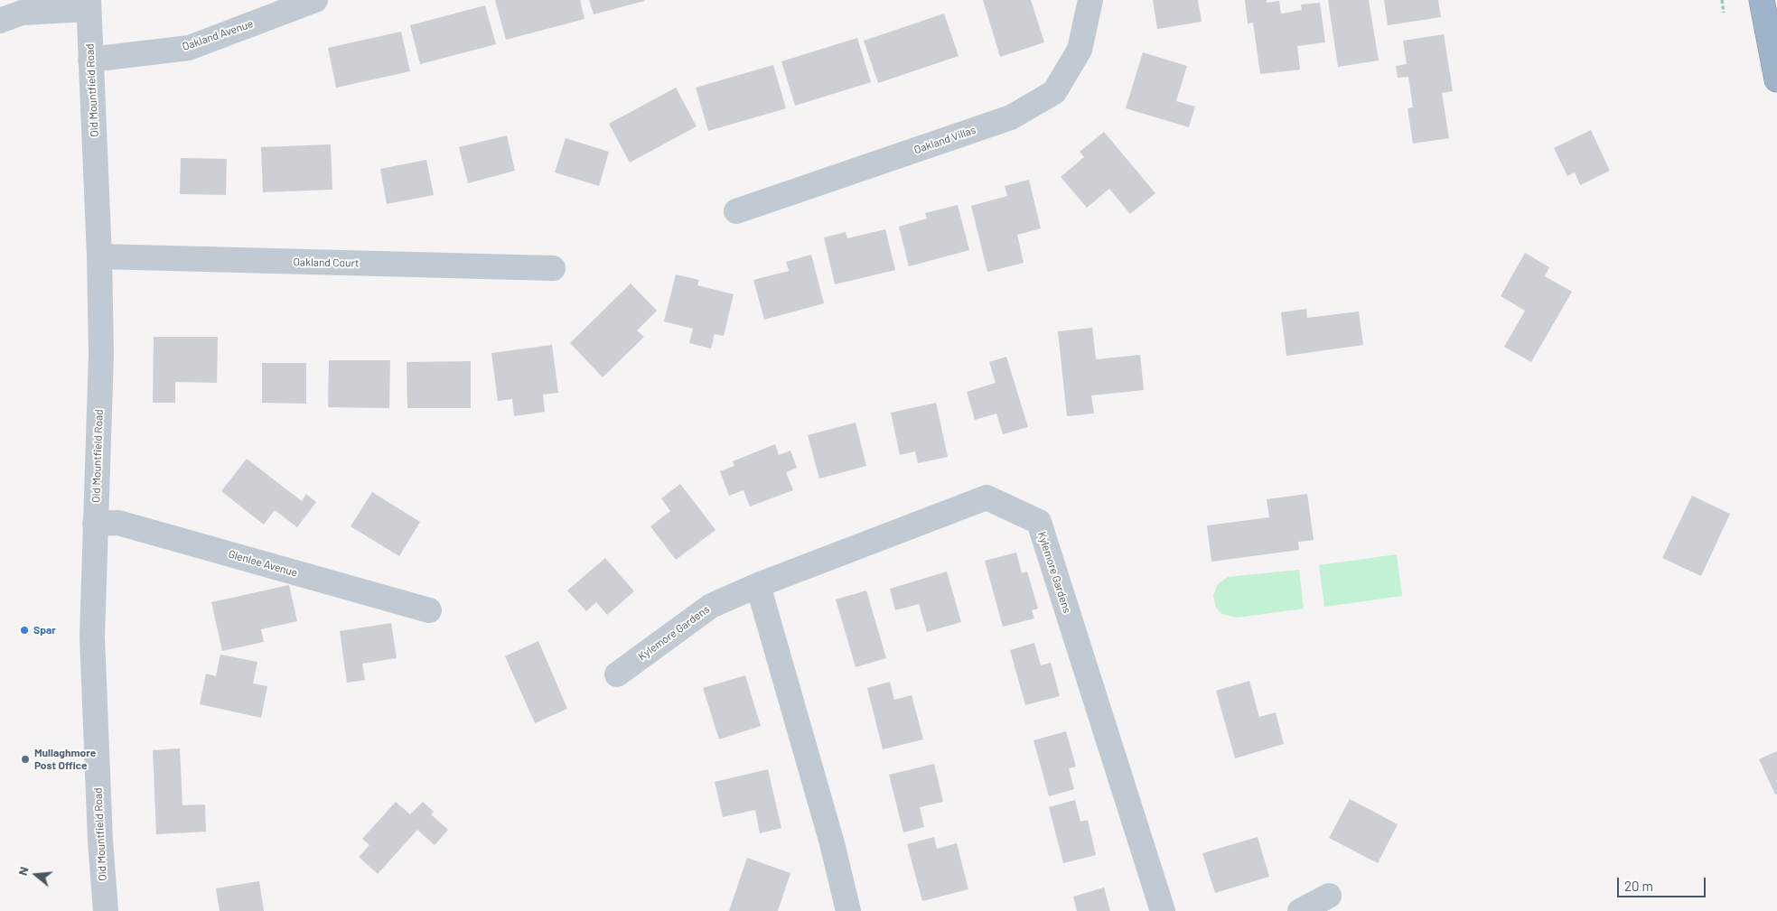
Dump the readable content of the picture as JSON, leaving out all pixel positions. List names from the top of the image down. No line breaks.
{"streets":{"street":["Oakland Avenue","Old Mountfield Road","Oakland Villas","Oakland Court","Glenlee Avenue","Kylemore Gardens"]},"crossings":[["Oakland Avenue","Old Mountfield Road"],["Old Mountfield Road","Oakland Court"],["Old Mountfield Road","Glenlee Avenue"]],"places":["Spar","Mullaghmore Post Office"],"scale_bar":"20 m","north":"left"}
